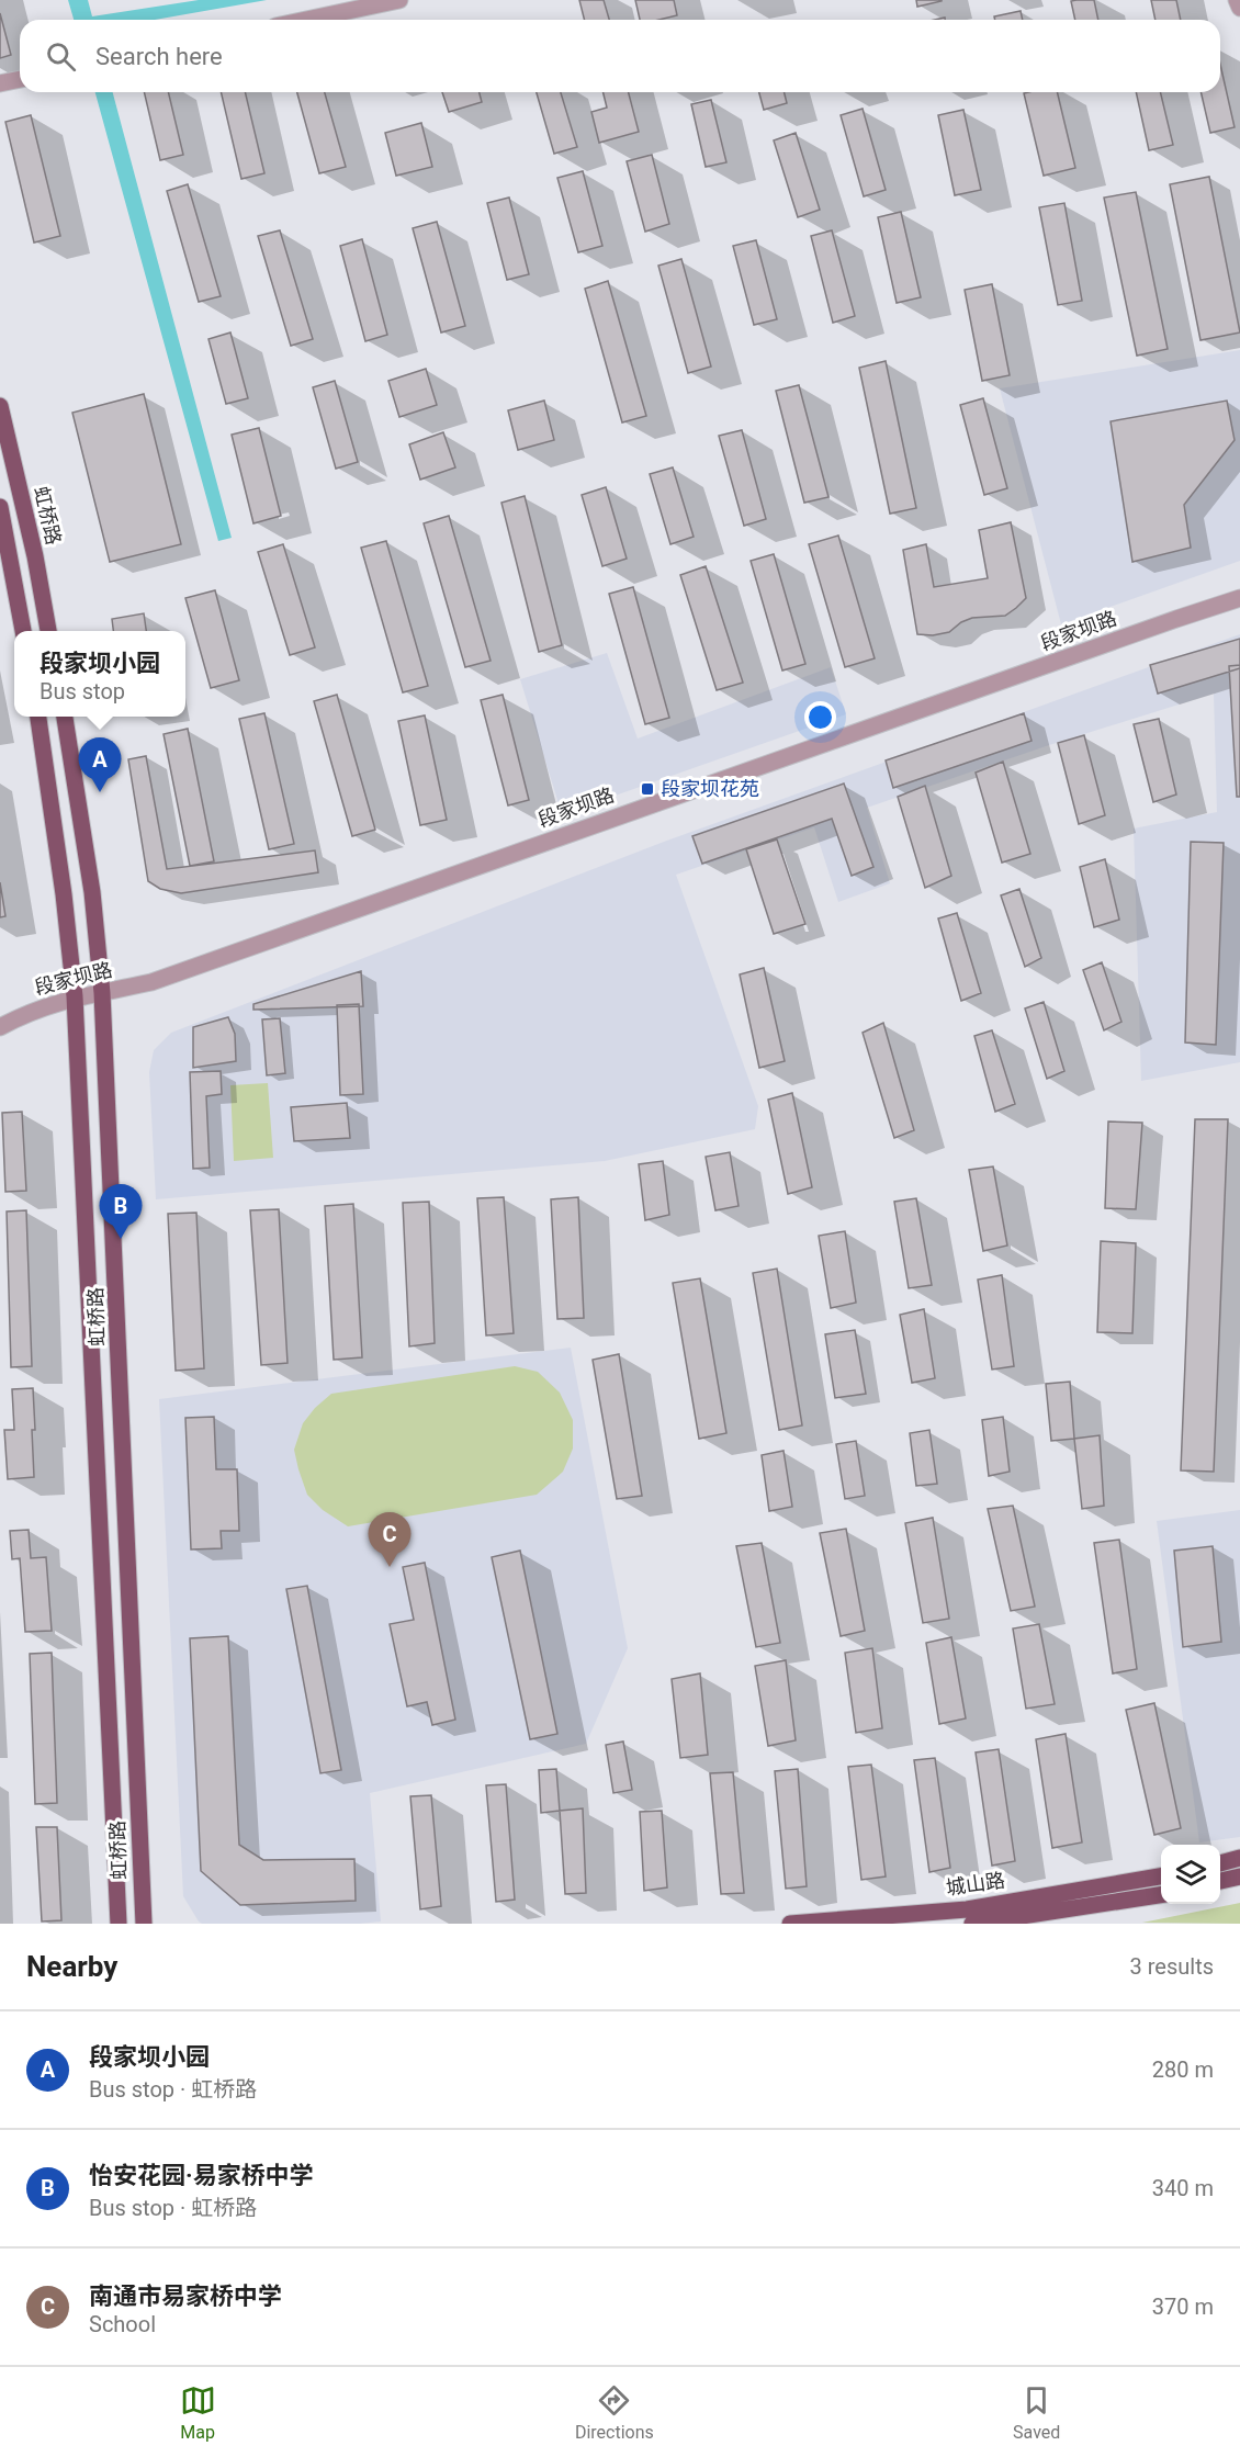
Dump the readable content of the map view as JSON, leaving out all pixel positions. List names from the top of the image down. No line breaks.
{"streets":{"main road":["虹桥路","城山路"],"street":["段家坝路"]},"crossings":[["虹桥路","段家坝路"]],"places":{"transit":["段家坝花苑"]},"page":{"search":"Search here","popup":["段家坝小园","Bus stop"],"pins":["A","B","C"],"heading":["Nearby","3 results"],"list":[{"mark":"A","name":"段家坝小园","note":"Bus stop · 虹桥路","value":"280 m"},{"mark":"B","name":"怡安花园·易家桥中学","note":"Bus stop · 虹桥路","value":"340 m"},{"mark":"C","name":"南通市易家桥中学","note":"School","value":"370 m"}],"nav":["Map","Directions","Saved"]}}
